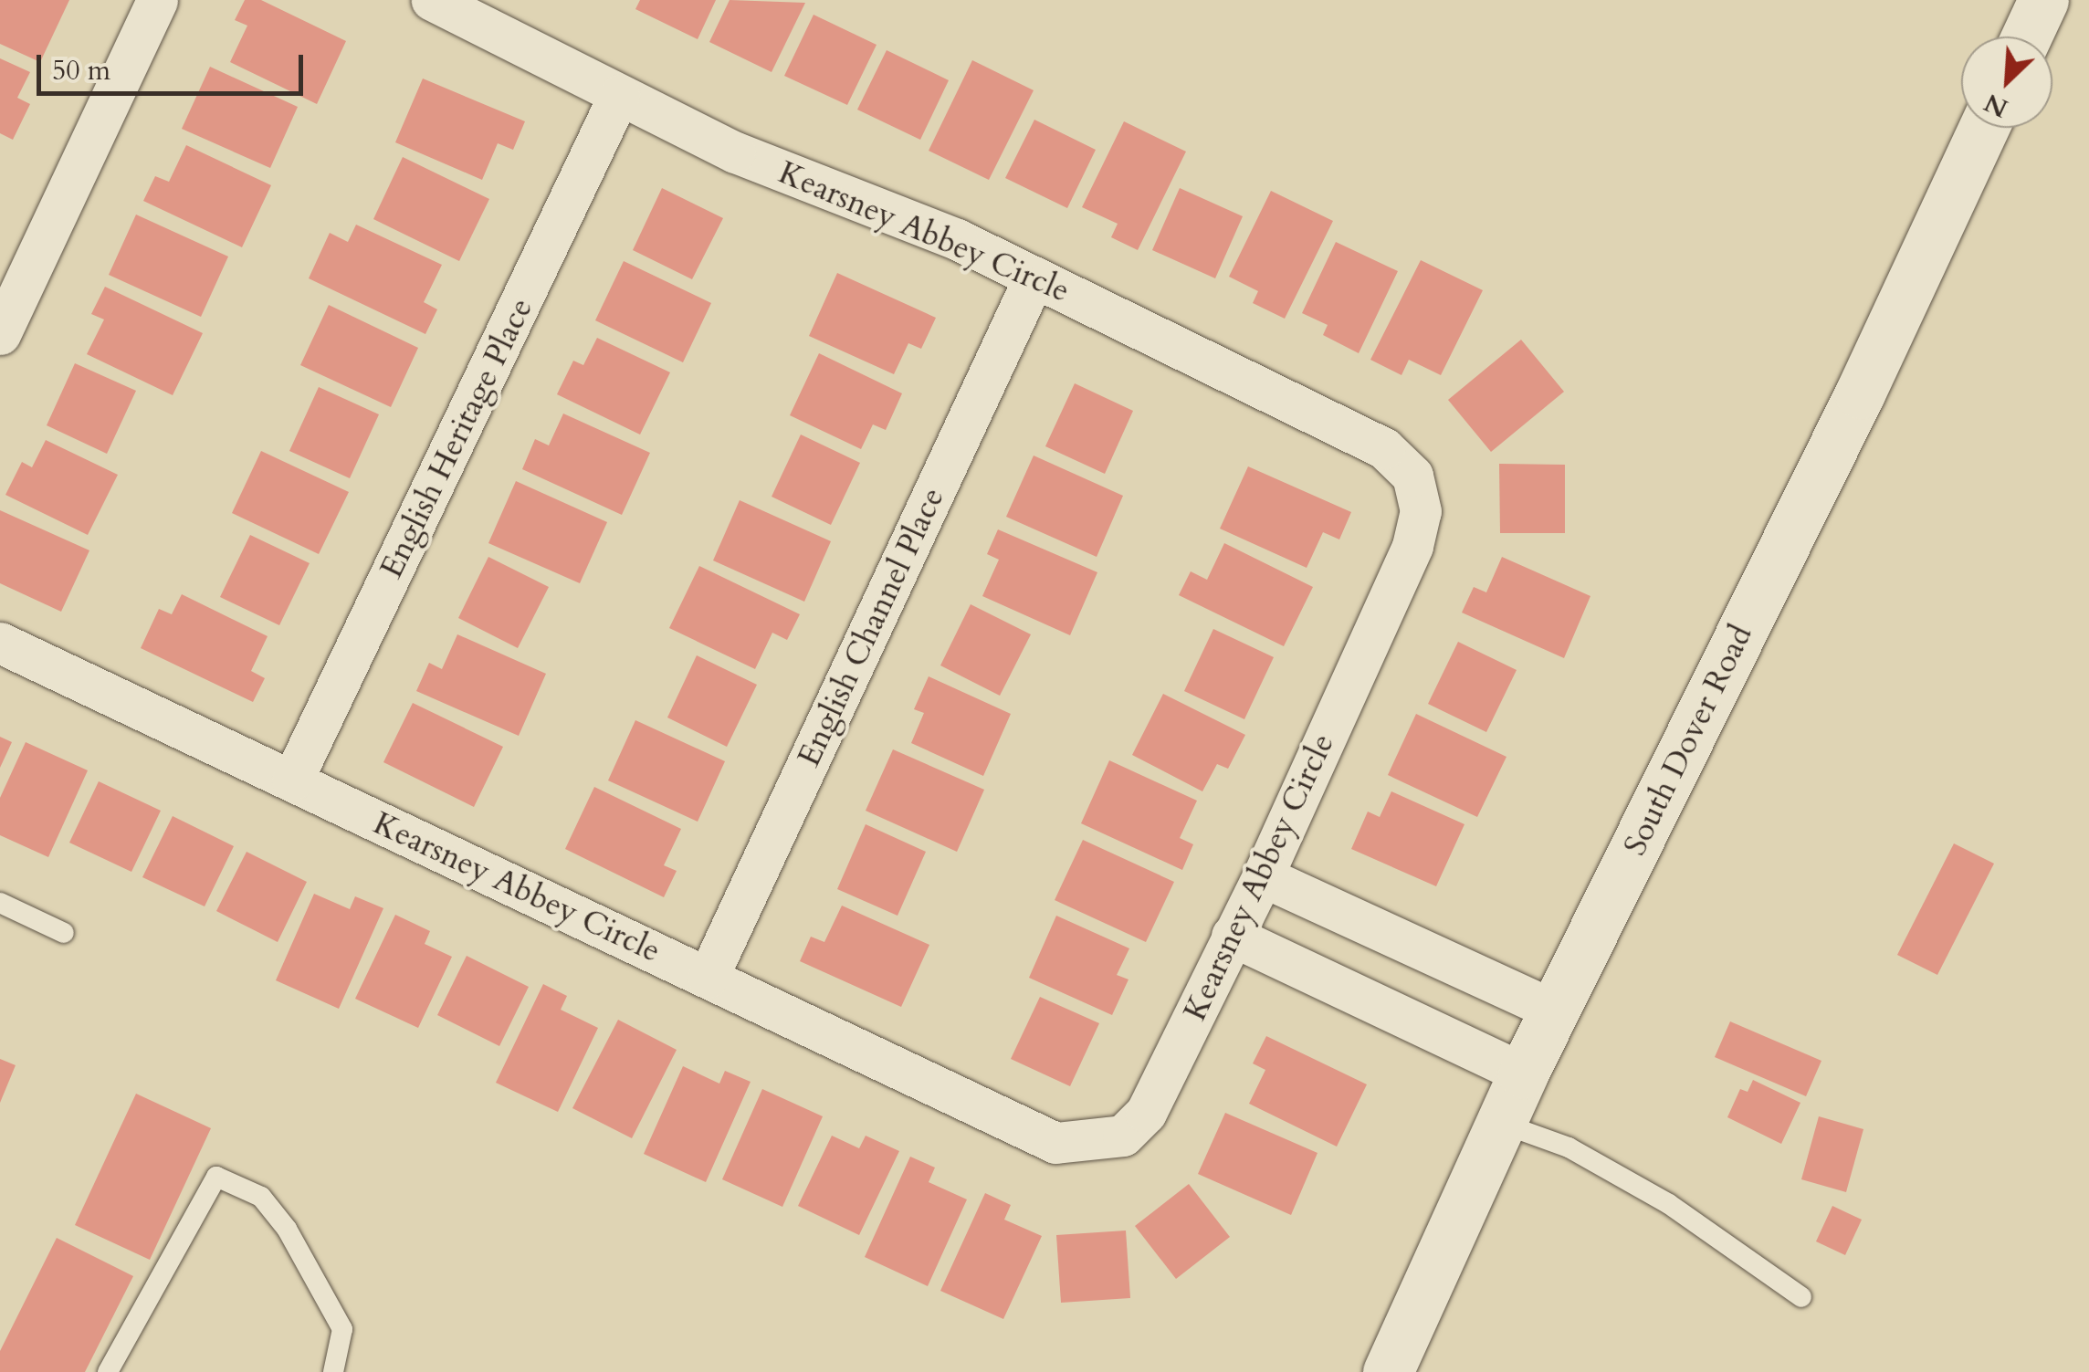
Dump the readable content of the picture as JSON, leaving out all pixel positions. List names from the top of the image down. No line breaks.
{"streets":{"street":["Kearsney Abbey Circle","English Heritage Place","English Channel Place","South Dover Road"]},"crossings":[["Kearsney Abbey Circle","English Heritage Place"],["Kearsney Abbey Circle","English Channel Place"]],"scale_bar":"50 m","north":"bottom left"}
